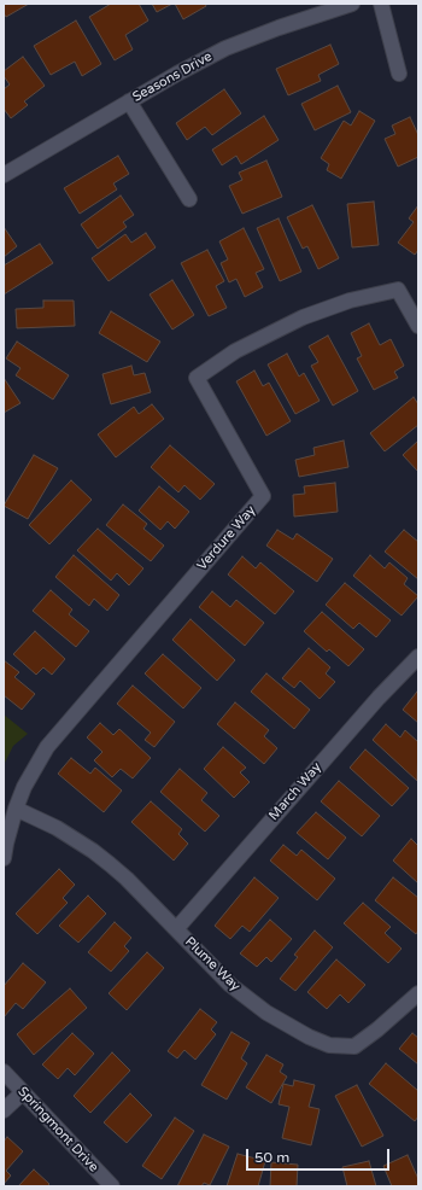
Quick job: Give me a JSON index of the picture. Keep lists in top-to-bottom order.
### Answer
{
  "streets": {
    "street": [
      "Seasons Drive",
      "Verdure Way",
      "March Way",
      "Plume Way",
      "Springmont Drive"
    ]
  },
  "crossings": [
    ["Verdure Way", "Plume Way"],
    ["March Way", "Plume Way"]
  ],
  "scale_bar": "50 m"
}
